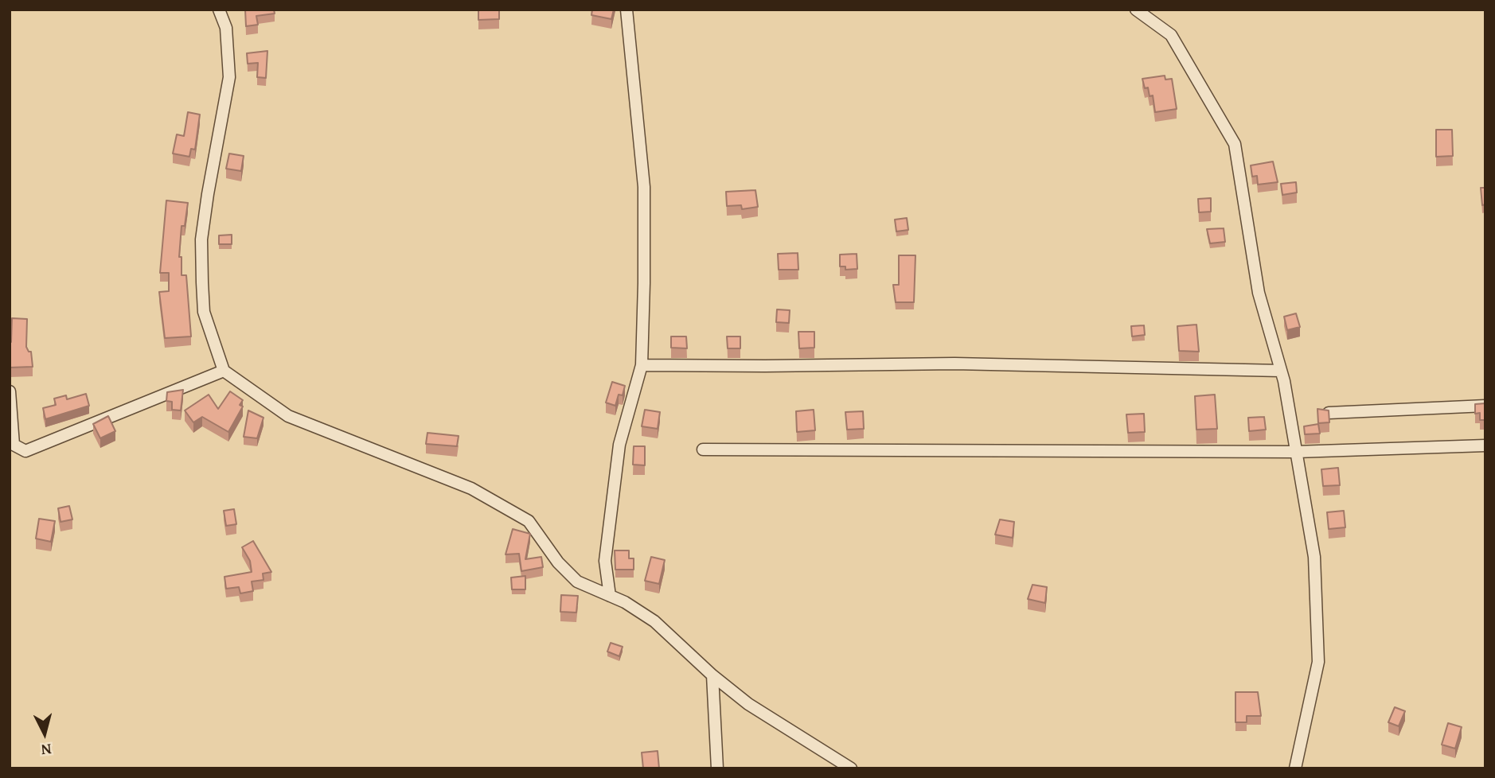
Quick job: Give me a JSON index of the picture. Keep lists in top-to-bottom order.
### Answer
{
  "north": "bottom"
}
